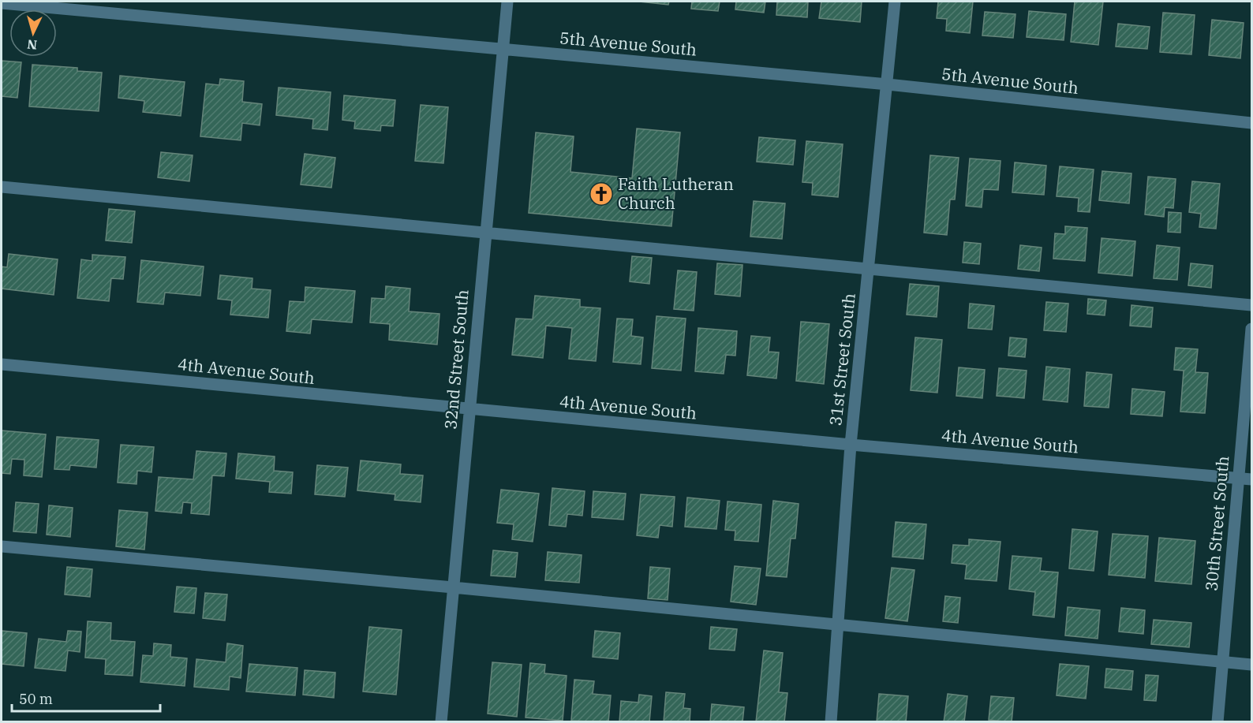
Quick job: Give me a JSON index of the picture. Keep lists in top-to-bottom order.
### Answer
{
  "streets": {
    "street": [
      "5th Avenue South",
      "32nd Street South",
      "31st Street South",
      "4th Avenue South",
      "30th Street South"
    ]
  },
  "crossings": [
    ["5th Avenue South", "32nd Street South"],
    ["5th Avenue South", "31st Street South"],
    ["32nd Street South", "4th Avenue South"],
    ["31st Street South", "4th Avenue South"],
    ["4th Avenue South", "30th Street South"]
  ],
  "places": {
    "church": ["Faith Lutheran Church"]
  },
  "scale_bar": "50 m",
  "north": "bottom"
}
